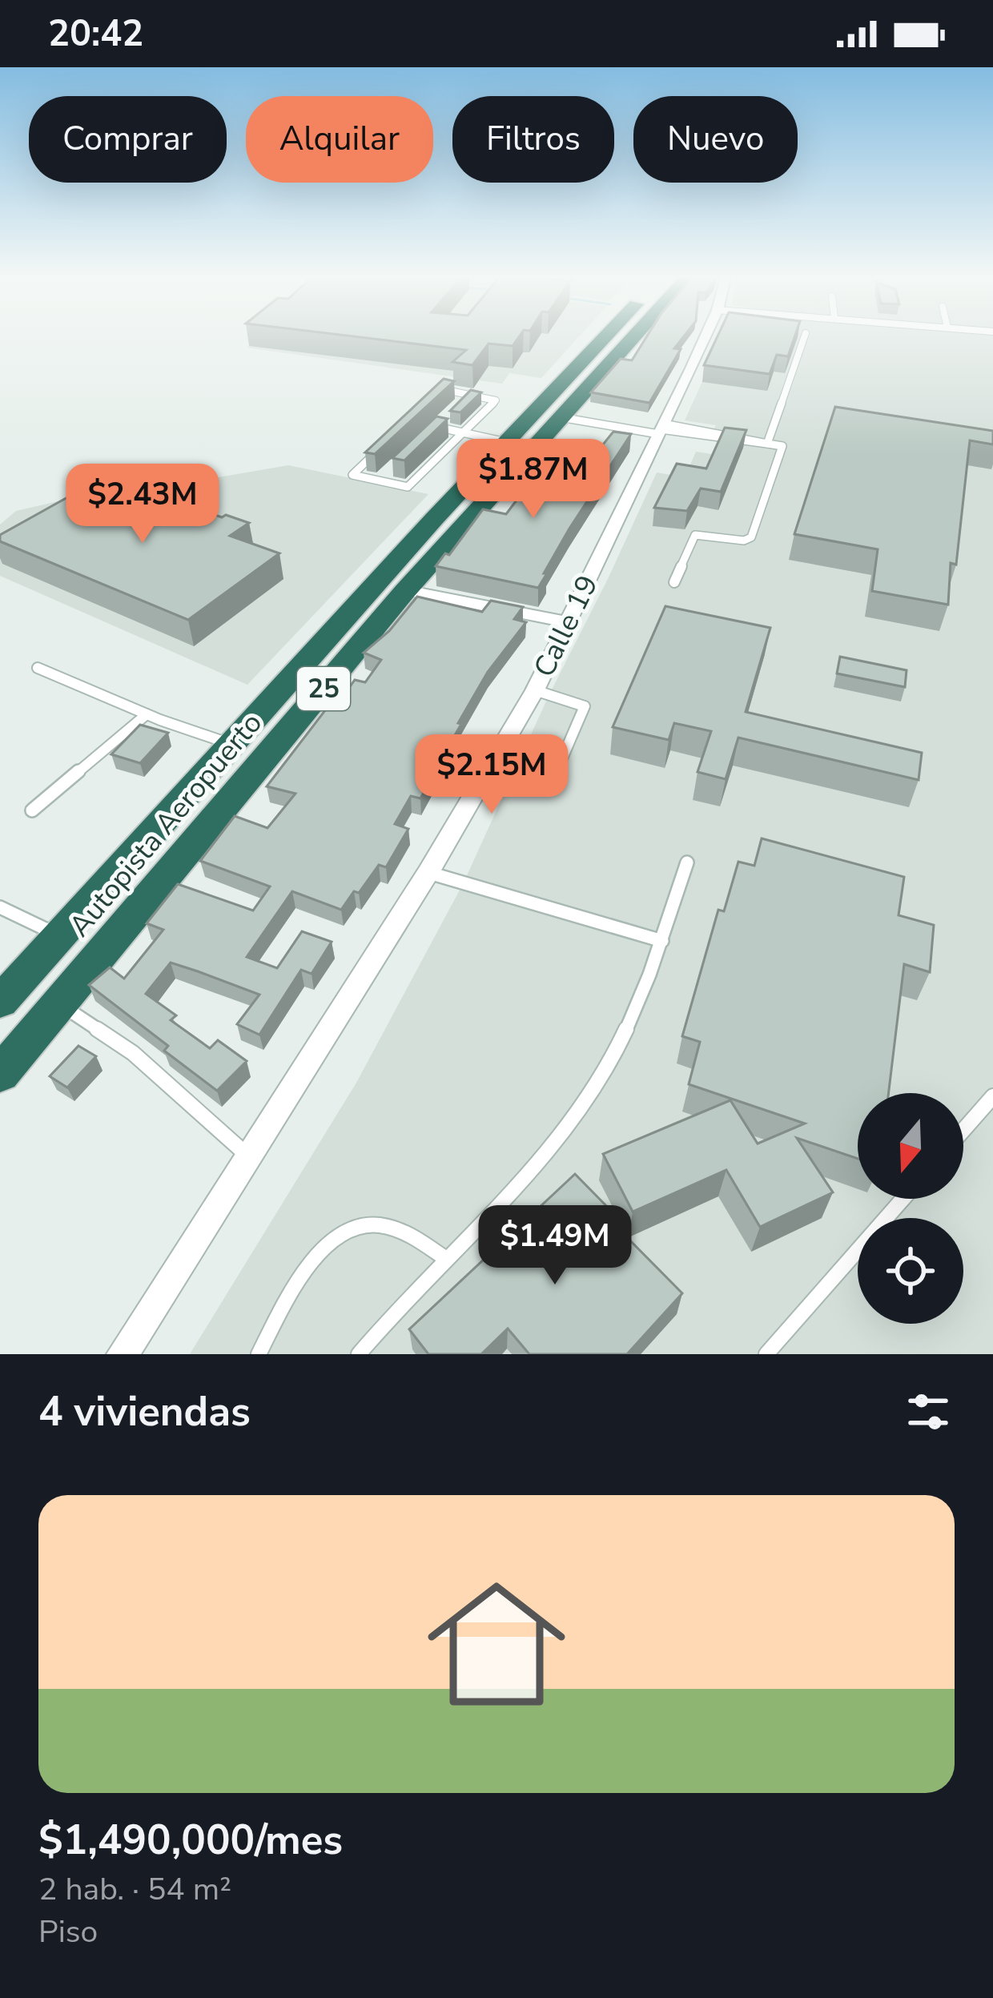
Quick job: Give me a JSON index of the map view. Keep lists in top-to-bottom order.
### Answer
{
  "streets": {
    "highway": ["25", "Autopista Aeropuerto"],
    "street": ["Calle 19"]
  },
  "north": "bottom",
  "page": {
    "status": "20:42",
    "chip": [
      "Comprar",
      "Alquilar",
      "Filtros",
      "Nuevo"
    ],
    "price": [
      "$1.87M",
      "$2.43M",
      "$2.15M",
      "$1.49M"
    ],
    "heading": "4 viviendas",
    "list": [
      {
        "name": "$1,490,000/mes",
        "note": "2 hab. · 54 m² · Piso"
      }
    ]
  }
}
